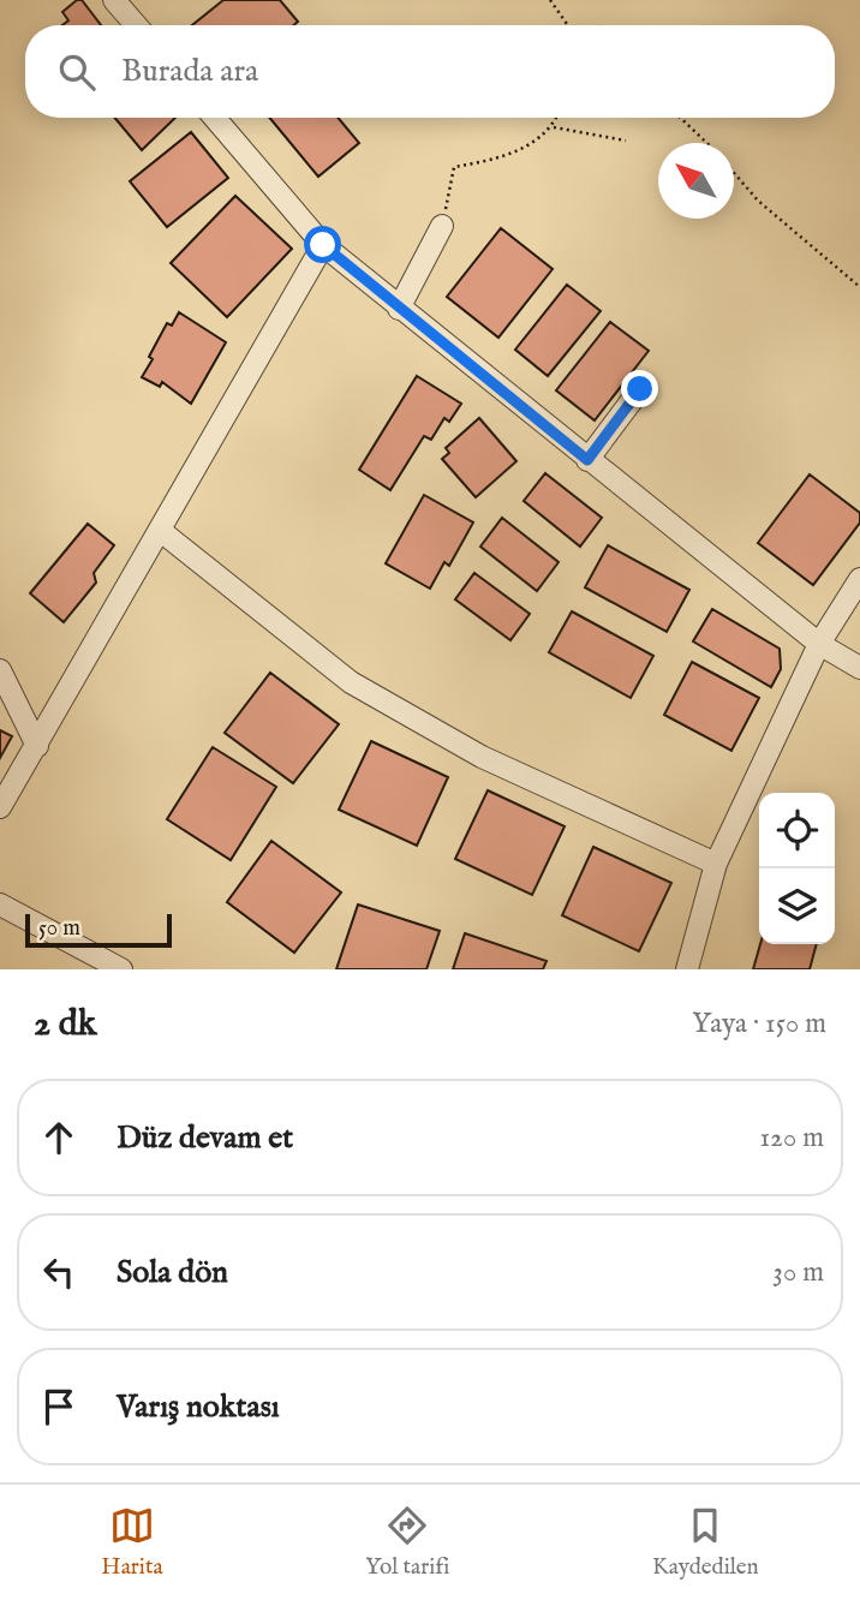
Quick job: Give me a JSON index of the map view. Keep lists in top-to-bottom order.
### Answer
{
  "scale_bar": "50 m",
  "north": "top left",
  "page": {
    "search": "Burada ara",
    "scale": "50 m",
    "heading": ["2 dk", "Yaya · 150 m"],
    "list": [
      ["Düz devam et", "120 m"],
      ["Sola dön", "30 m"],
      "Varış noktası"
    ],
    "nav": ["Harita", "Yol tarifi", "Kaydedilen"]
  }
}
